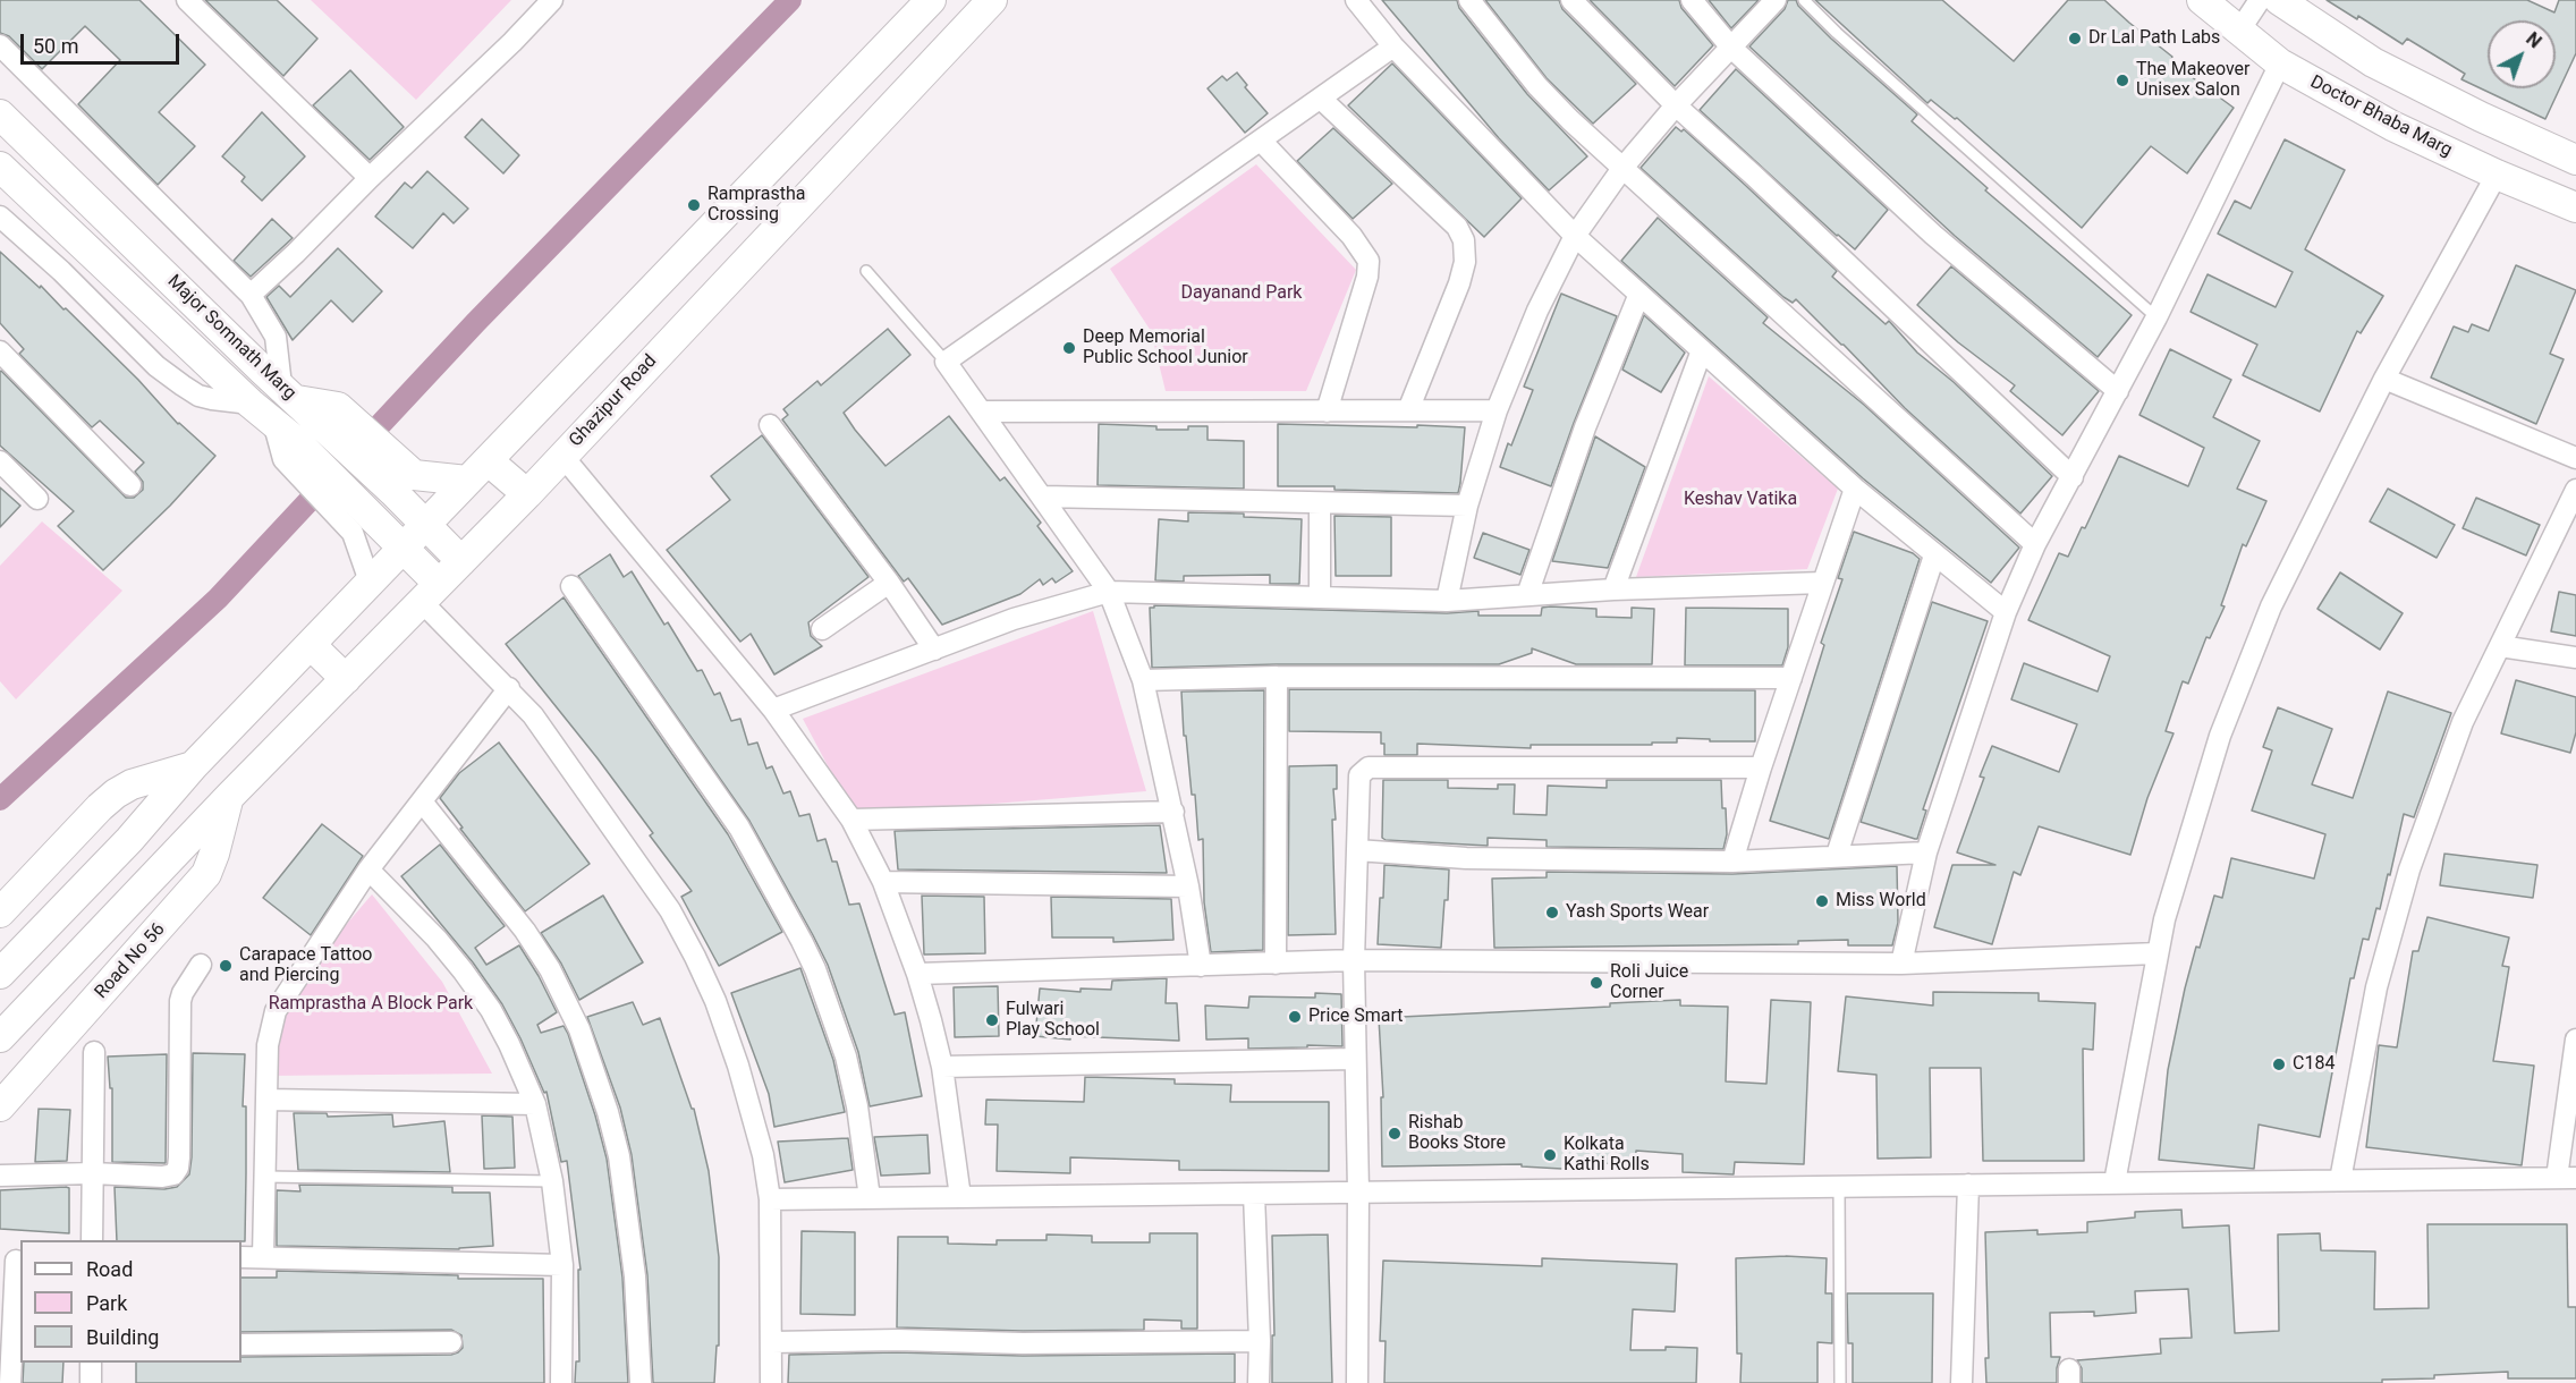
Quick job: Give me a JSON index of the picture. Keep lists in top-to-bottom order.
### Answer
{
  "streets": {
    "main road": [
      "Doctor Bhaba Marg",
      "Major Somnath Marg",
      "Ghazipur Road",
      "Road No 56"
    ]
  },
  "crossings": [
    ["Major Somnath Marg", "Ghazipur Road"],
    ["Ghazipur Road", "Road No 56"]
  ],
  "parks": ["Dayanand Park", "Keshav Vatika", "Ramprastha A Block Park"],
  "places": [
    "Dr Lal Path Labs",
    "The Makeover Unisex Salon",
    "Ramprastha Crossing",
    "Deep Memorial Public School Junior",
    "Miss World",
    "Yash Sports Wear",
    "Carapace Tattoo and Piercing",
    "Roli Juice Corner",
    "Price Smart",
    "Fulwari Play School",
    "C184",
    "Rishab Books Store",
    "Kolkata Kathi Rolls"
  ],
  "legend": ["Road", "Park", "Building"],
  "scale_bar": "50 m",
  "north": "top right"
}
